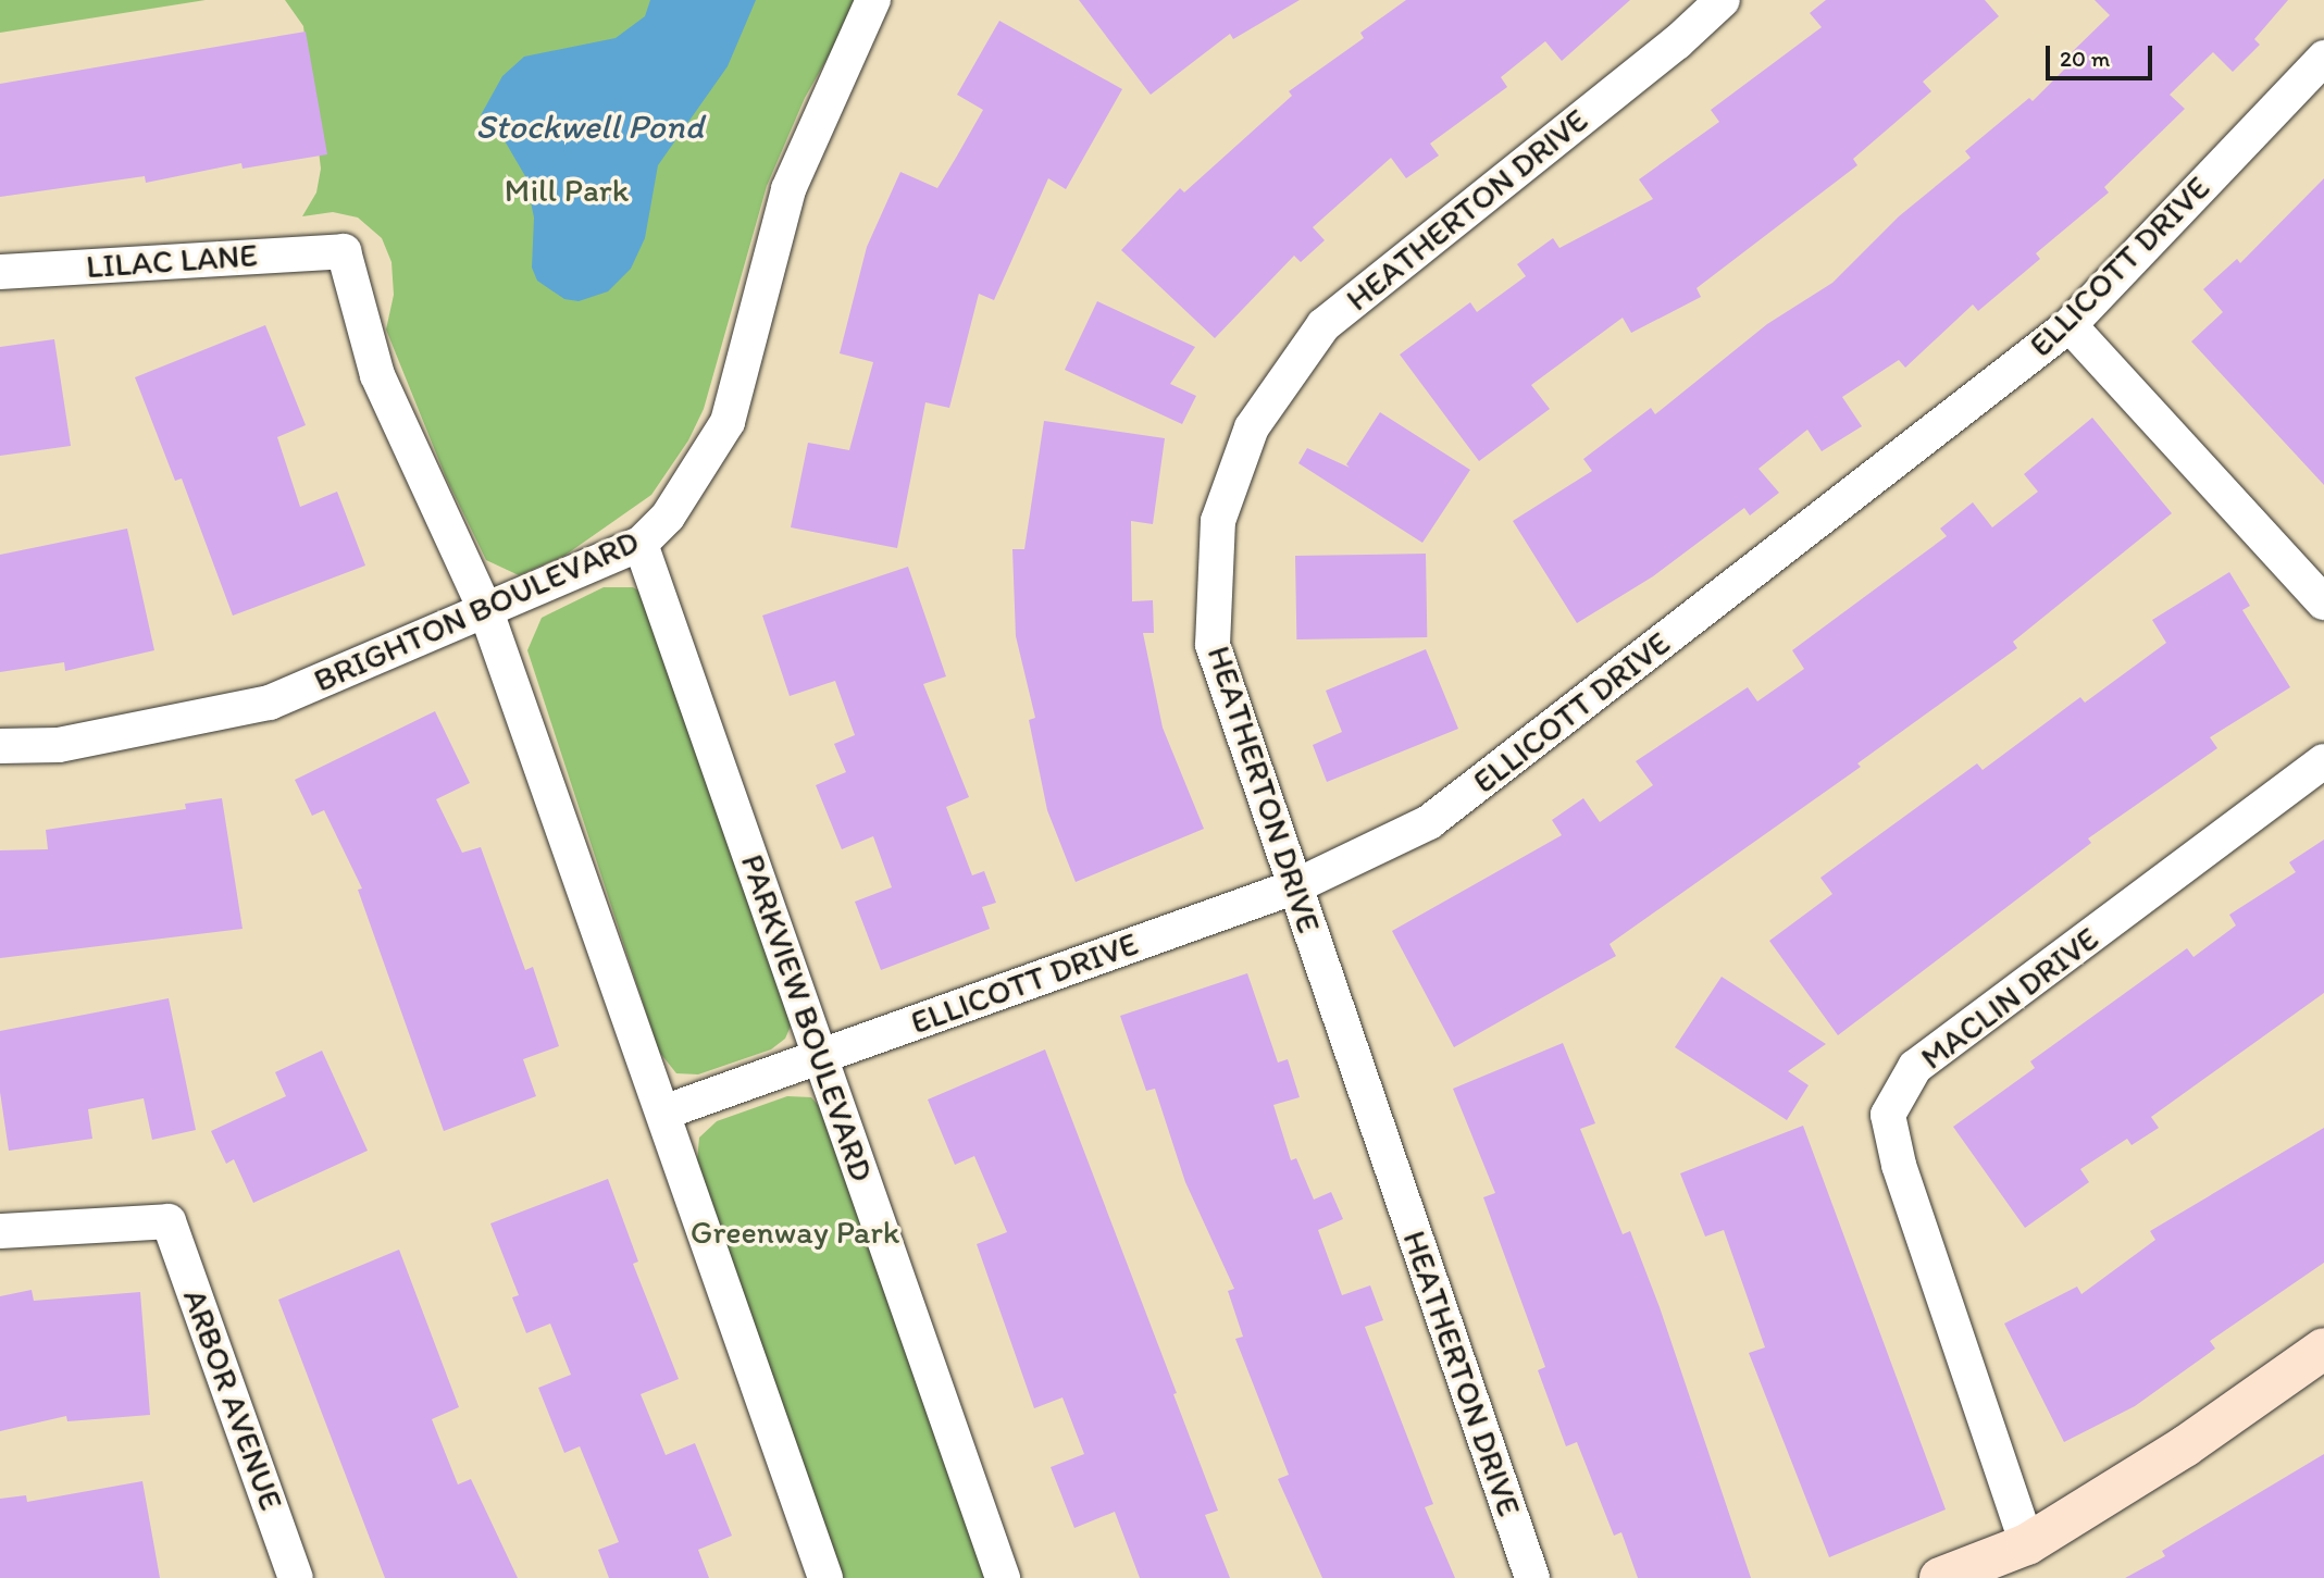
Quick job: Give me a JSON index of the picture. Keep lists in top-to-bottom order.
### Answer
{
  "streets": {
    "street": [
      "HEATHERTON DRIVE",
      "LILAC LANE",
      "ELLICOTT DRIVE",
      "BRIGHTON BOULEVARD",
      "MACLIN DRIVE",
      "PARKVIEW BOULEVARD",
      "ARBOR AVENUE"
    ]
  },
  "crossings": [
    ["HEATHERTON DRIVE", "ELLICOTT DRIVE"],
    ["LILAC LANE", "BRIGHTON BOULEVARD"],
    ["ELLICOTT DRIVE", "PARKVIEW BOULEVARD"],
    ["BRIGHTON BOULEVARD", "PARKVIEW BOULEVARD"]
  ],
  "water": ["Stockwell Pond"],
  "parks": ["Mill Park", "Greenway Park"],
  "scale_bar": "20 m"
}
